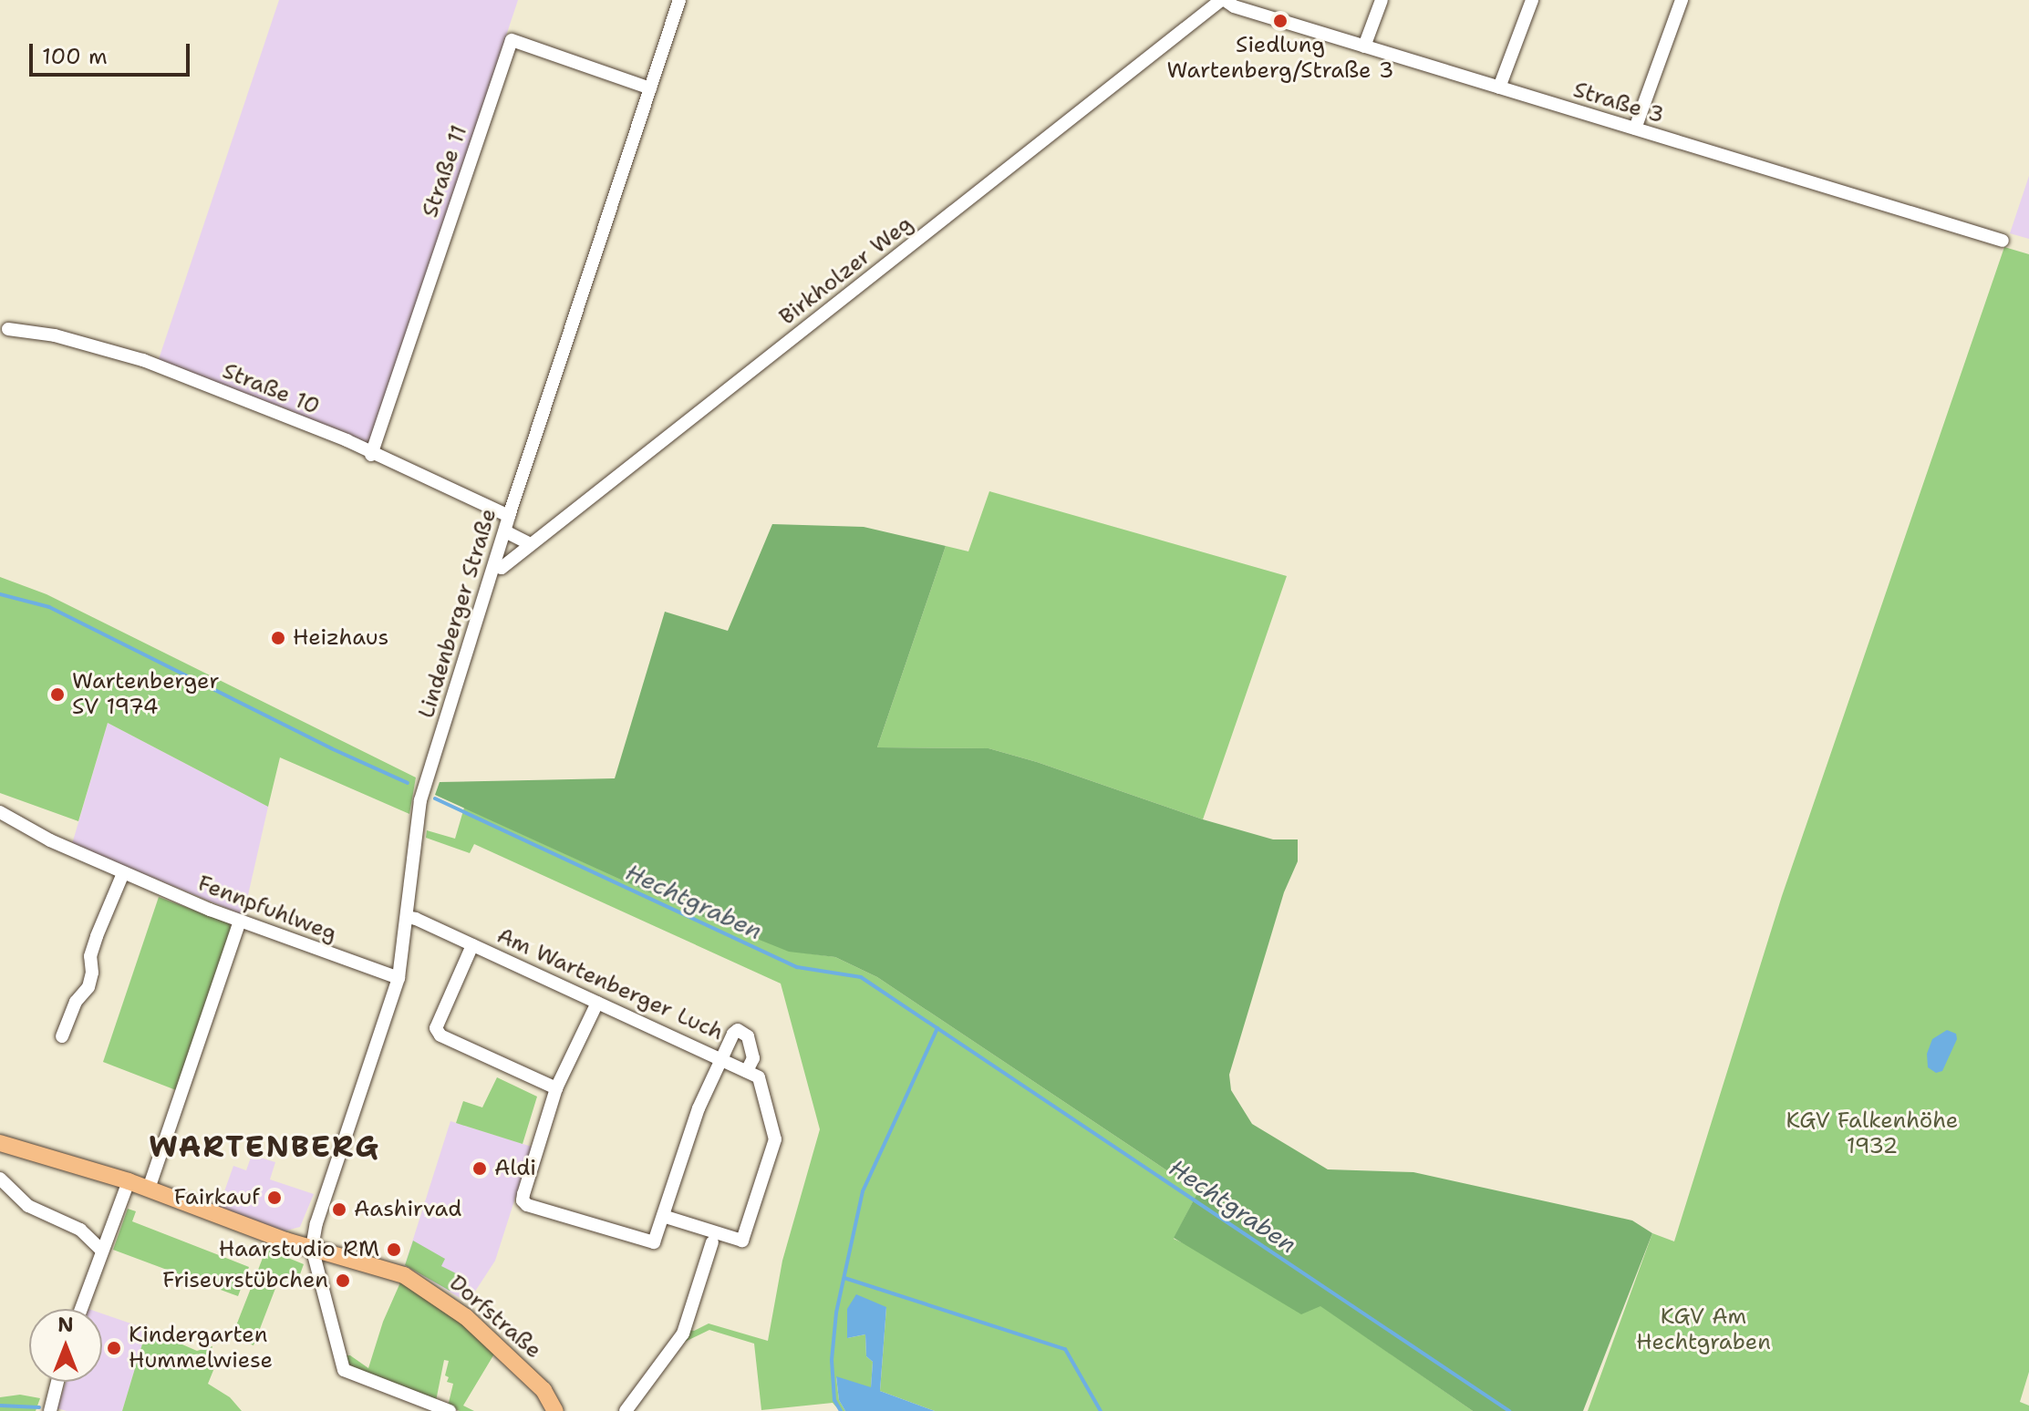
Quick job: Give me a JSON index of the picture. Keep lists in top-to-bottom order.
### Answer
{
  "streets": {
    "main road": ["Dorfstraße"],
    "street": [
      "Straße 3",
      "Straße 11",
      "Birkholzer Weg",
      "Straße 10",
      "Lindenberger Straße",
      "Fennpfuhlweg",
      "Am Wartenberger Luch"
    ]
  },
  "crossings": [
    ["Straße 3", "Birkholzer Weg"],
    ["Straße 11", "Straße 10"],
    ["Straße 11", "Lindenberger Straße"],
    ["Birkholzer Weg", "Lindenberger Straße"],
    ["Straße 10", "Lindenberger Straße"],
    ["Lindenberger Straße", "Fennpfuhlweg"],
    ["Lindenberger Straße", "Am Wartenberger Luch"],
    ["Lindenberger Straße", "Dorfstraße"]
  ],
  "districts": ["WARTENBERG"],
  "water": ["Hechtgraben"],
  "parks": ["KGV Falkenhöhe 1932", "KGV Am Hechtgraben"],
  "places": [
    "Siedlung Wartenberg/Straße 3",
    "Heizhaus",
    "Wartenberger SV 1974",
    "Aldi",
    "Fairkauf",
    "Aashirvad",
    "Haarstudio RM",
    "Friseurstübchen",
    "Kindergarten Hummelwiese"
  ],
  "scale_bar": "100 m",
  "north": "top"
}
